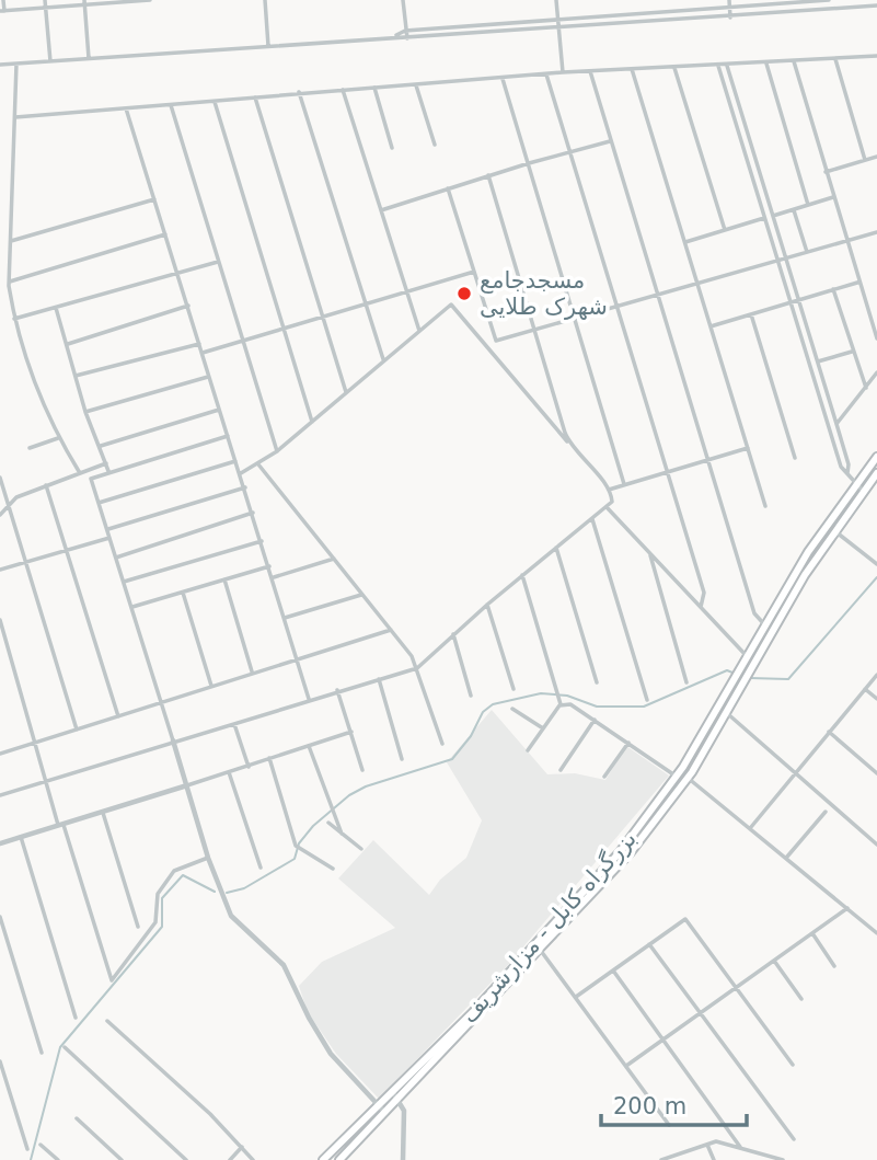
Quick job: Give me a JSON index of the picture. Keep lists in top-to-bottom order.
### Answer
{
  "streets": {
    "highway": ["بزرگراه کابل - مزارشریف"]
  },
  "places": ["مسجدجامع شهرک طلایی"],
  "scale_bar": "200 m"
}
